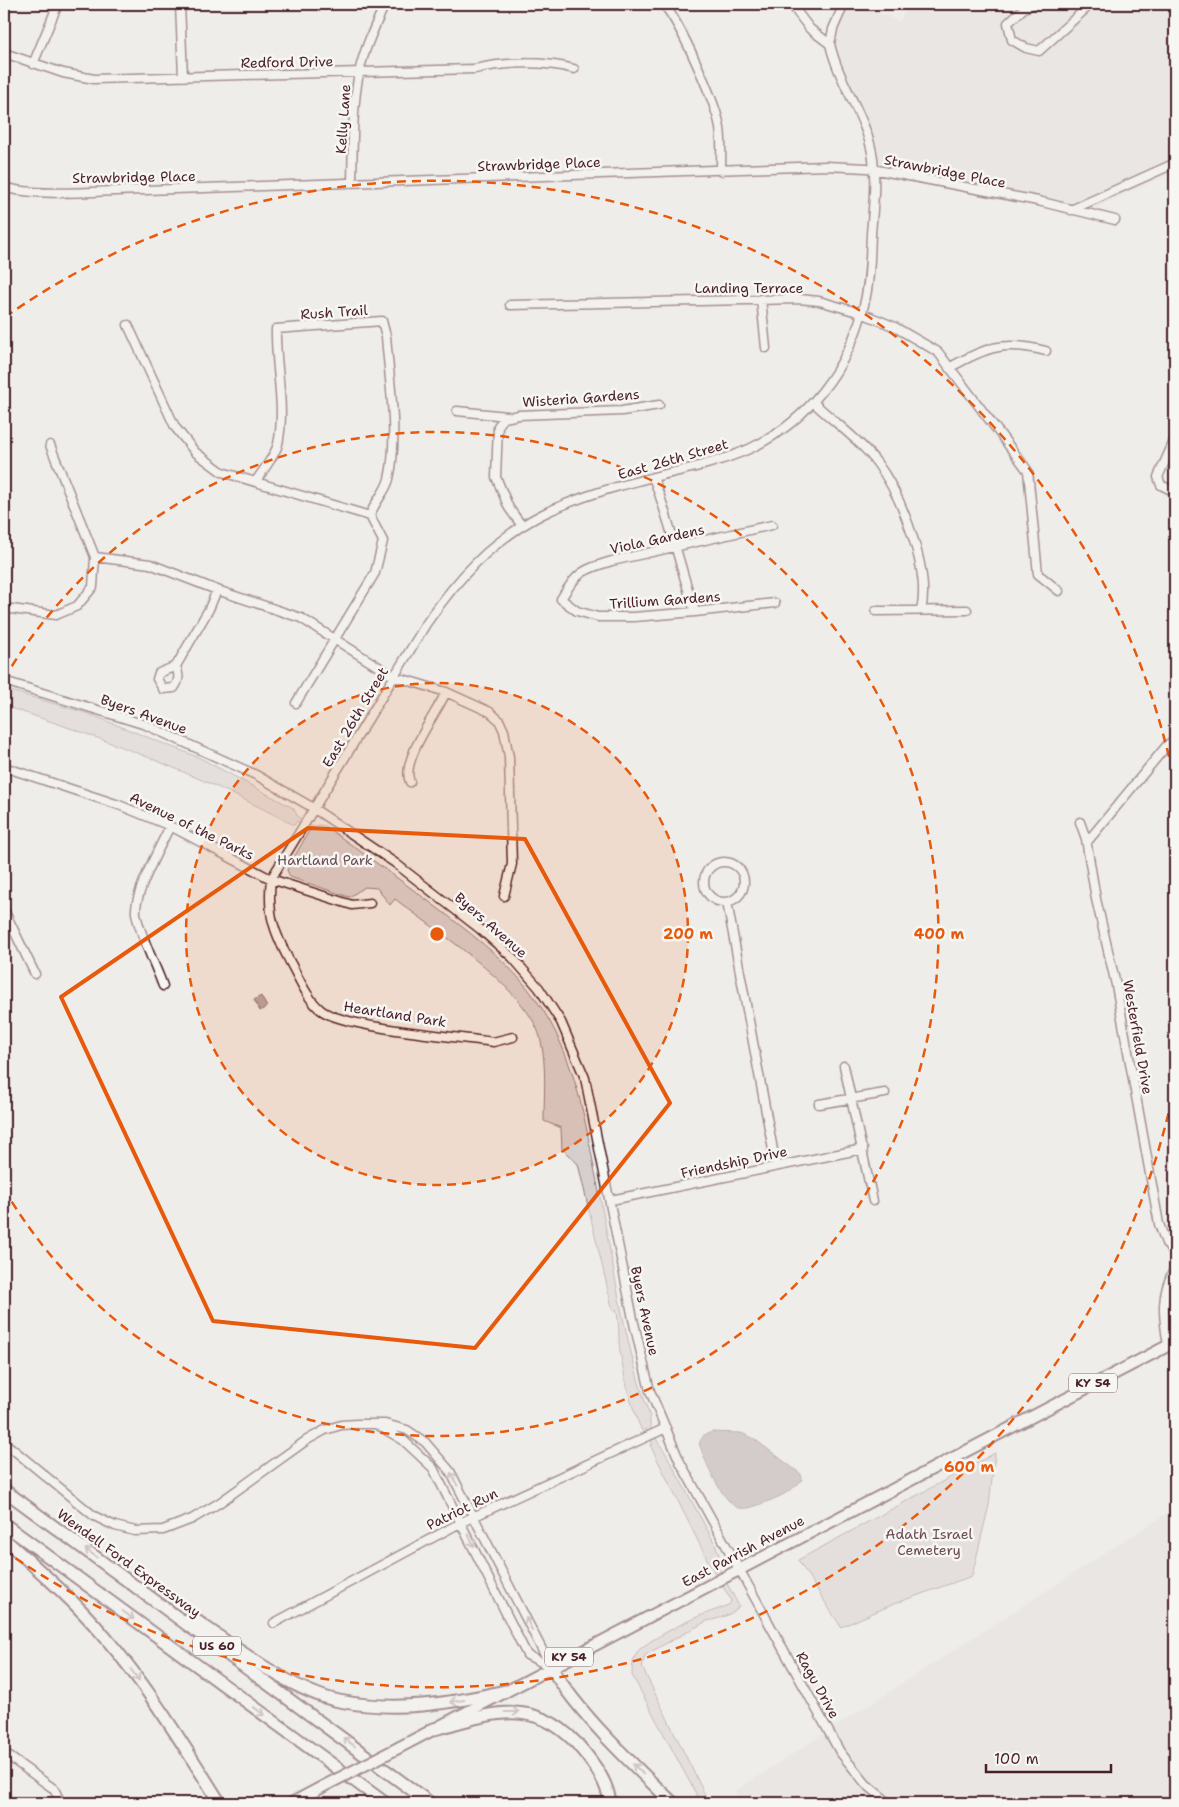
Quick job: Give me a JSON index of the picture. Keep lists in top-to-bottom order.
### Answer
{
  "streets": {
    "highway": ["Wendell Ford Expressway", "US 60"],
    "main road": ["KY 54", "East Parrish Avenue"],
    "street": [
      "Redford Drive",
      "Kelly Lane",
      "Strawbridge Place",
      "Landing Terrace",
      "Rush Trail",
      "Wisteria Gardens",
      "East 26th Street",
      "Viola Gardens",
      "Trillium Gardens",
      "Byers Avenue",
      "Avenue of the Parks",
      "Heartland Park",
      "Westerfield Drive",
      "Friendship Drive",
      "Patriot Run",
      "Ragu Drive"
    ]
  },
  "crossings": [
    ["Redford Drive", "Kelly Lane"],
    ["Kelly Lane", "Strawbridge Place"],
    ["Strawbridge Place", "East 26th Street"],
    ["Landing Terrace", "East 26th Street"],
    ["Wisteria Gardens", "East 26th Street"],
    ["East 26th Street", "Byers Avenue"],
    ["Viola Gardens", "Trillium Gardens"],
    ["Byers Avenue", "Friendship Drive"],
    ["Byers Avenue", "Patriot Run"],
    ["Byers Avenue", "East Parrish Avenue"],
    ["Byers Avenue", "Ragu Drive"],
    ["Avenue of the Parks", "Heartland Park"],
    ["East Parrish Avenue", "Ragu Drive"]
  ],
  "parks": ["Hartland Park", "Adath Israel Cemetery"],
  "scale_bar": "100 m",
  "rings": ["200 m", "400 m", "600 m"]
}
